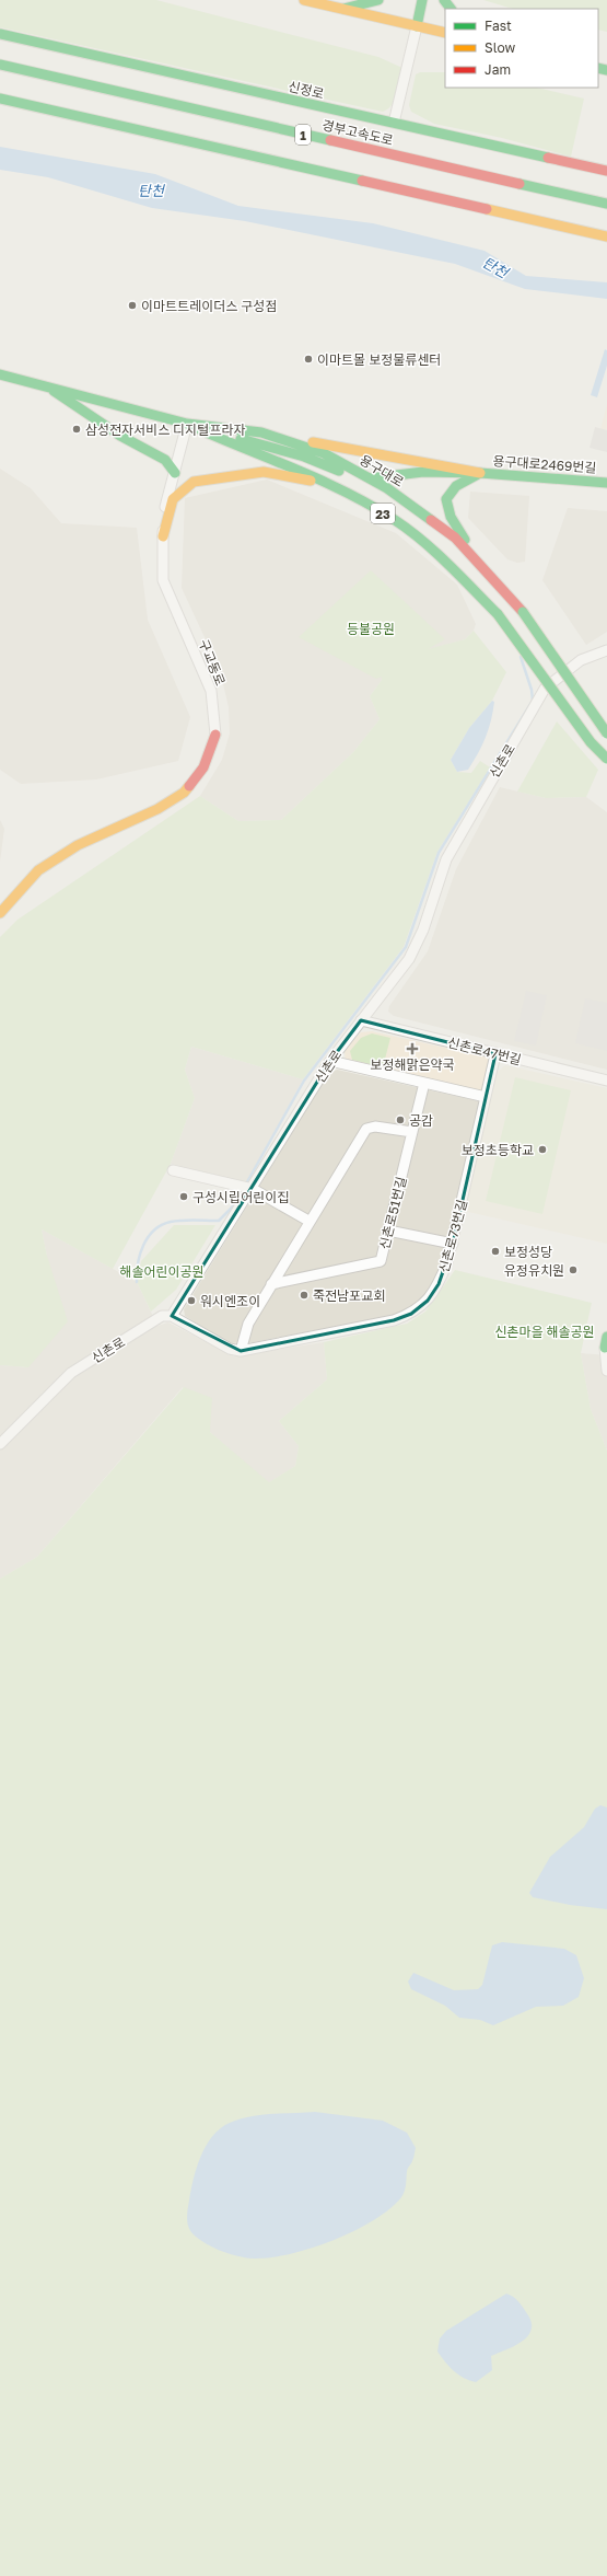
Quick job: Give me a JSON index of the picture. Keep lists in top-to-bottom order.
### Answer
{
  "streets": {
    "main road": [
      "신정로",
      "경부고속도로",
      "1",
      "용구대로2469번길",
      "용구대로",
      "23",
      "구교동로"
    ],
    "street": [
      "신촌로",
      "신촌로47번길",
      "신촌로51번길",
      "신촌로73번길"
    ]
  },
  "crossings": [
    ["용구대로", "구교동로"],
    ["신촌로", "신촌로47번길"],
    ["신촌로47번길", "신촌로73번길"]
  ],
  "water": ["탄천"],
  "parks": ["등불공원", "해솔어린이공원", "신촌마을 해솔공원"],
  "places": {
    "other": [
      "이마트트레이더스 구성점",
      "이마트몰 보정물류센터",
      "삼성전자서비스 디지털프라자",
      "공감",
      "보정초등학교",
      "구성시립어린이집",
      "보정성당",
      "유정유치원",
      "죽전남포교회",
      "워시엔조이"
    ],
    "health": ["보정해맑은약국"]
  },
  "legend": ["Fast", "Slow", "Jam"]
}
